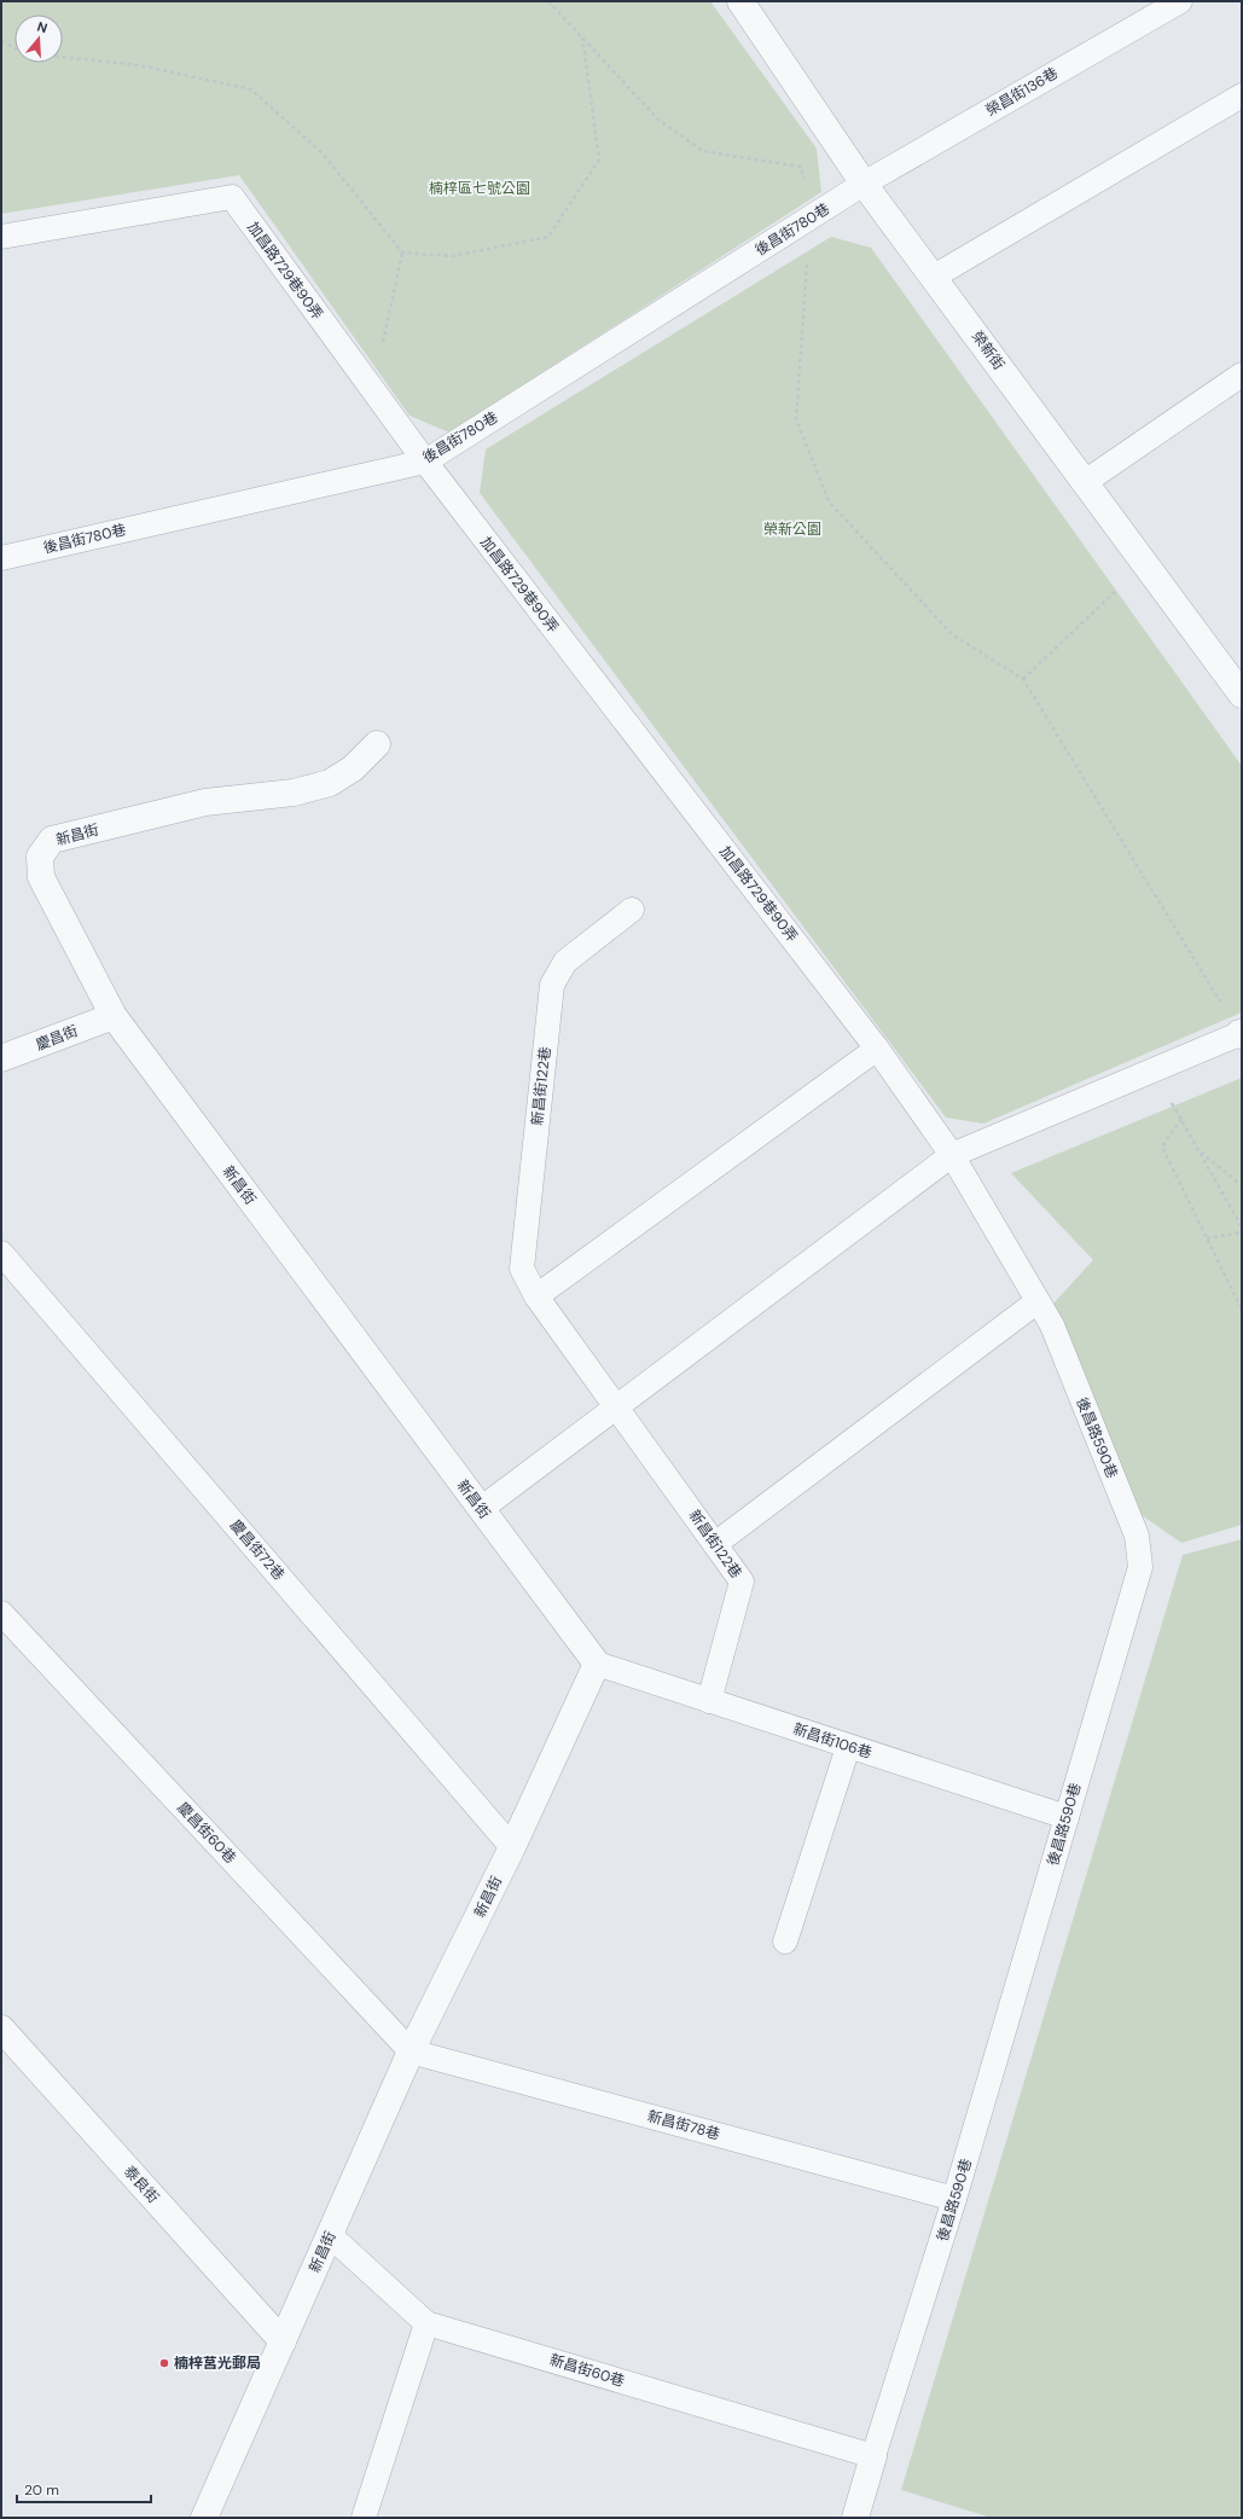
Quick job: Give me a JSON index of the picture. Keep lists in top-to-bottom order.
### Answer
{
  "streets": {
    "street": [
      "榮新街",
      "新昌街",
      "慶昌街",
      "後昌路590巷",
      "泰良街"
    ],
    "lane": [
      "榮昌街136巷",
      "後昌街780巷",
      "加昌路729巷90弄",
      "新昌街122巷",
      "慶昌街72巷",
      "新昌街106巷",
      "慶昌街60巷",
      "新昌街78巷",
      "新昌街60巷"
    ]
  },
  "crossings": [
    ["榮昌街136巷", "後昌街780巷"],
    ["榮昌街136巷", "榮新街"],
    ["後昌街780巷", "加昌路729巷90弄"],
    ["後昌街780巷", "榮新街"],
    ["加昌路729巷90弄", "後昌路590巷"],
    ["新昌街", "慶昌街"],
    ["新昌街", "慶昌街72巷"],
    ["新昌街", "新昌街106巷"],
    ["新昌街", "慶昌街60巷"],
    ["新昌街", "新昌街78巷"],
    ["新昌街", "泰良街"],
    ["新昌街", "新昌街60巷"],
    ["新昌街122巷", "新昌街106巷"],
    ["後昌路590巷", "新昌街106巷"],
    ["後昌路590巷", "新昌街78巷"],
    ["後昌路590巷", "新昌街60巷"],
    ["慶昌街60巷", "新昌街78巷"]
  ],
  "parks": ["楠梓區七號公園", "榮新公園"],
  "places": ["楠梓莒光郵局"],
  "scale_bar": "20 m",
  "north": "top"
}
